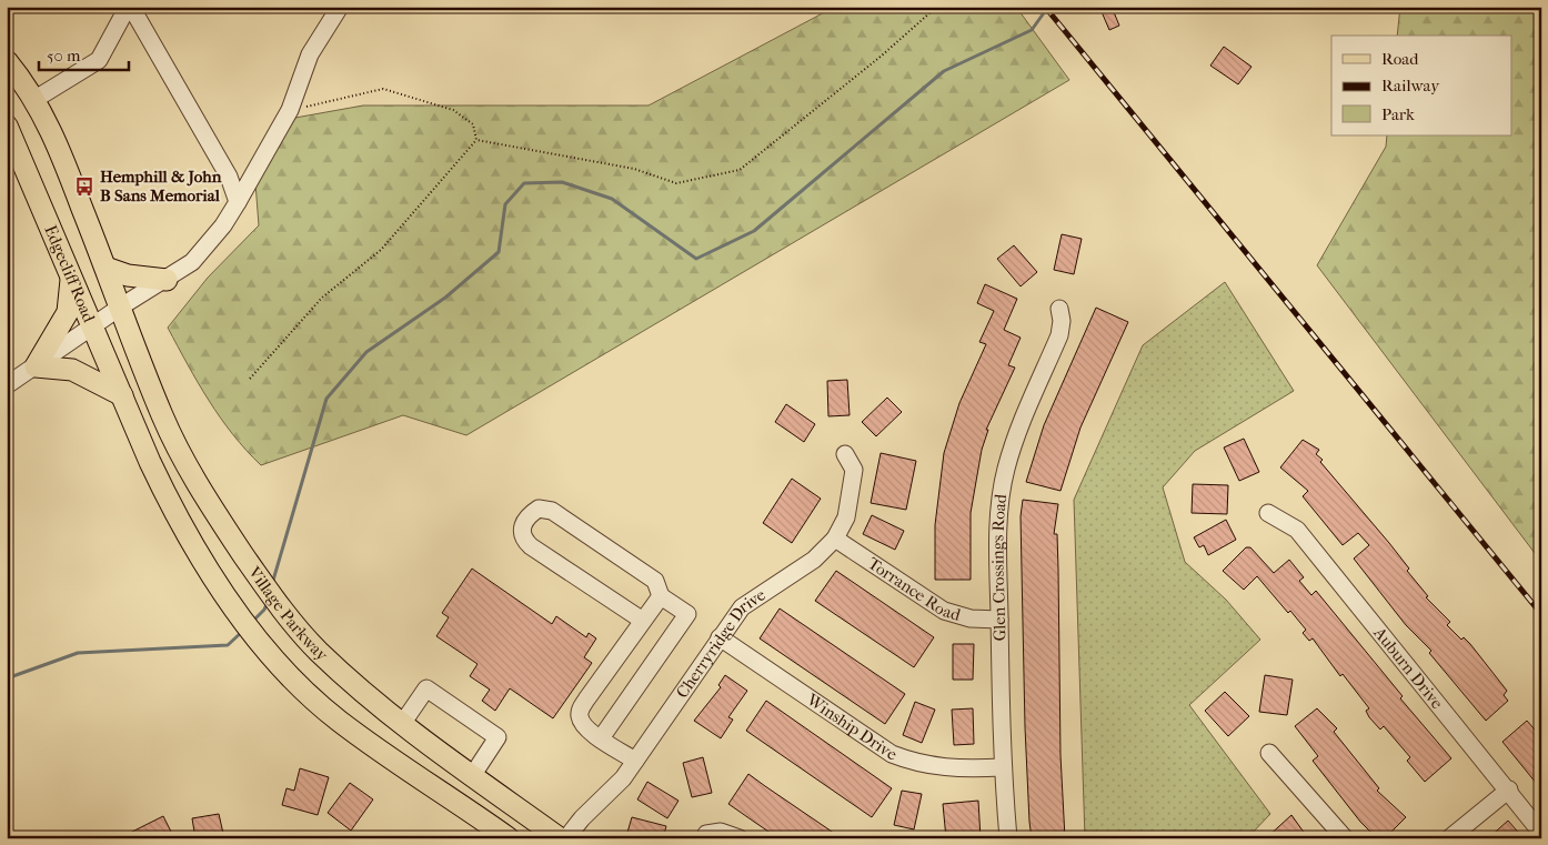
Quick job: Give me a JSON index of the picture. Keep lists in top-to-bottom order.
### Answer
{
  "streets": {
    "main road": ["Edgecliff Road", "Village Parkway"],
    "street": [
      "Glen Crossings Road",
      "Torrance Road",
      "Cherryridge Drive",
      "Auburn Drive",
      "Winship Drive"
    ]
  },
  "crossings": [
    ["Glen Crossings Road", "Torrance Road"],
    ["Glen Crossings Road", "Winship Drive"],
    ["Torrance Road", "Cherryridge Drive"],
    ["Cherryridge Drive", "Winship Drive"]
  ],
  "places": {
    "bus stop": ["Hemphill & John B Sans Memorial"]
  },
  "legend": ["Road", "Railway", "Park"],
  "scale_bar": "50 m"
}
